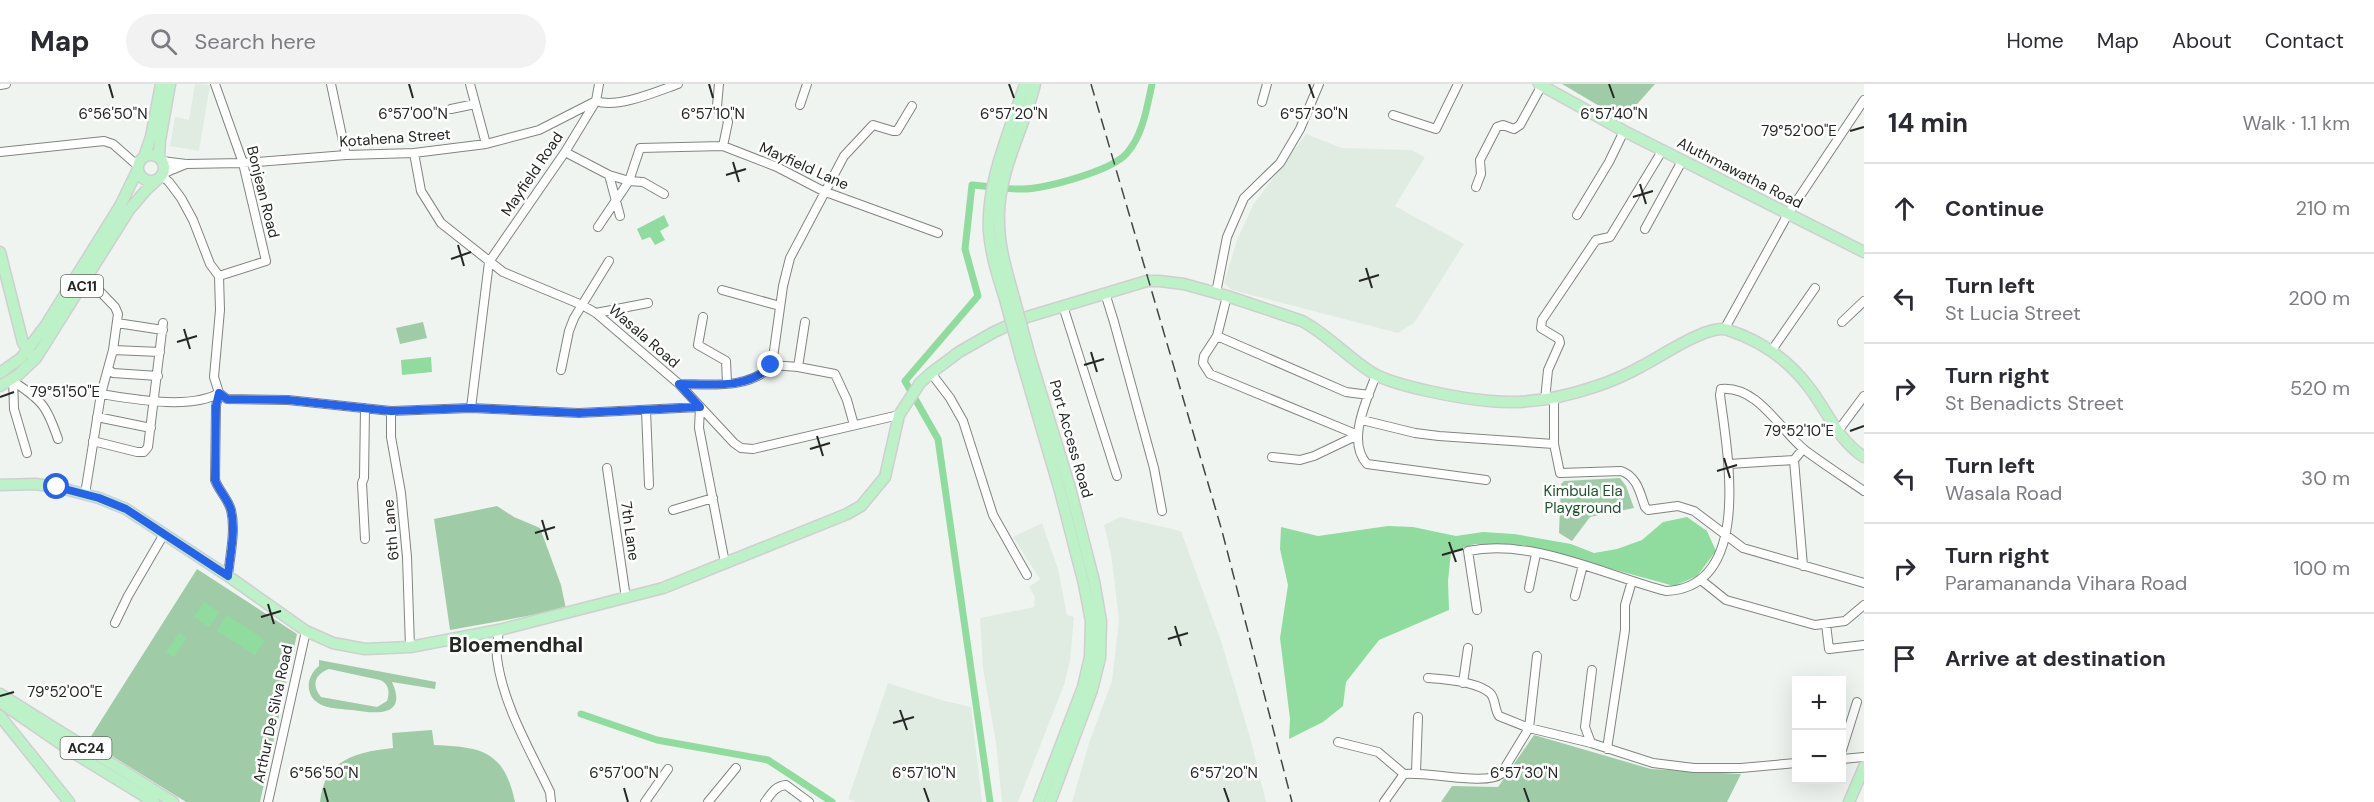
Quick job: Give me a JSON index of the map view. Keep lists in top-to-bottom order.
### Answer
{
  "streets": {
    "main road": [
      "Aluthmawatha Road",
      "AC11",
      "Port Access Road",
      "AC24"
    ],
    "street": [
      "Kotahena Street",
      "Mayfield Lane",
      "Mayfield Road",
      "Bonjean Road",
      "Wasala Road",
      "6th Lane",
      "7th Lane",
      "Arthur De Silva Road"
    ]
  },
  "crossings": [
    ["Kotahena Street", "Mayfield Road"],
    ["Kotahena Street", "Bonjean Road"],
    ["Kotahena Street", "AC11"],
    ["Kotahena Street", "Wasala Road"],
    ["Mayfield Road", "Wasala Road"]
  ],
  "districts": ["Bloemendhal"],
  "parks": ["Kimbula Ela Playground"],
  "page": {
    "header": "Map",
    "search": "Search here",
    "nav": [
      "Home",
      "Map",
      "About",
      "Contact"
    ],
    "heading": ["14 min", "Walk · 1.1 km"],
    "list": [
      ["Continue", "210 m"],
      ["Turn left", "St Lucia Street", "200 m"],
      ["Turn right", "St Benadicts Street", "520 m"],
      ["Turn left", "Wasala Road", "30 m"],
      ["Turn right", "Paramananda Vihara Road", "100 m"],
      "Arrive at destination"
    ],
    "map_buttons": ["+", "−"]
  },
  "coordinates": [
    "6°56'50\"N",
    "6°57'00\"N",
    "6°57'10\"N",
    "6°57'20\"N",
    "6°57'30\"N",
    "6°57'40\"N",
    "79°52'00\"E",
    "79°51'50\"E",
    "79°52'10\"E"
  ]
}
